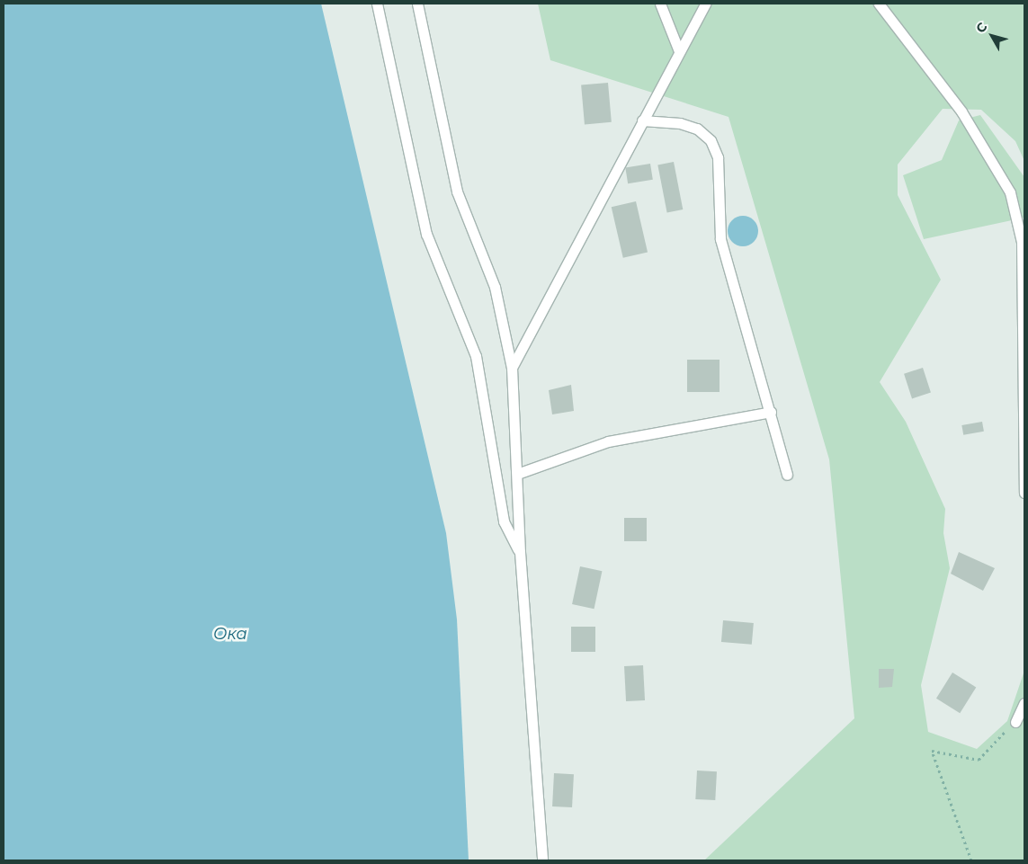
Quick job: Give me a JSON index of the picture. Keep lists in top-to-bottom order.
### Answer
{
  "water": ["Ока"],
  "north": "top left"
}
